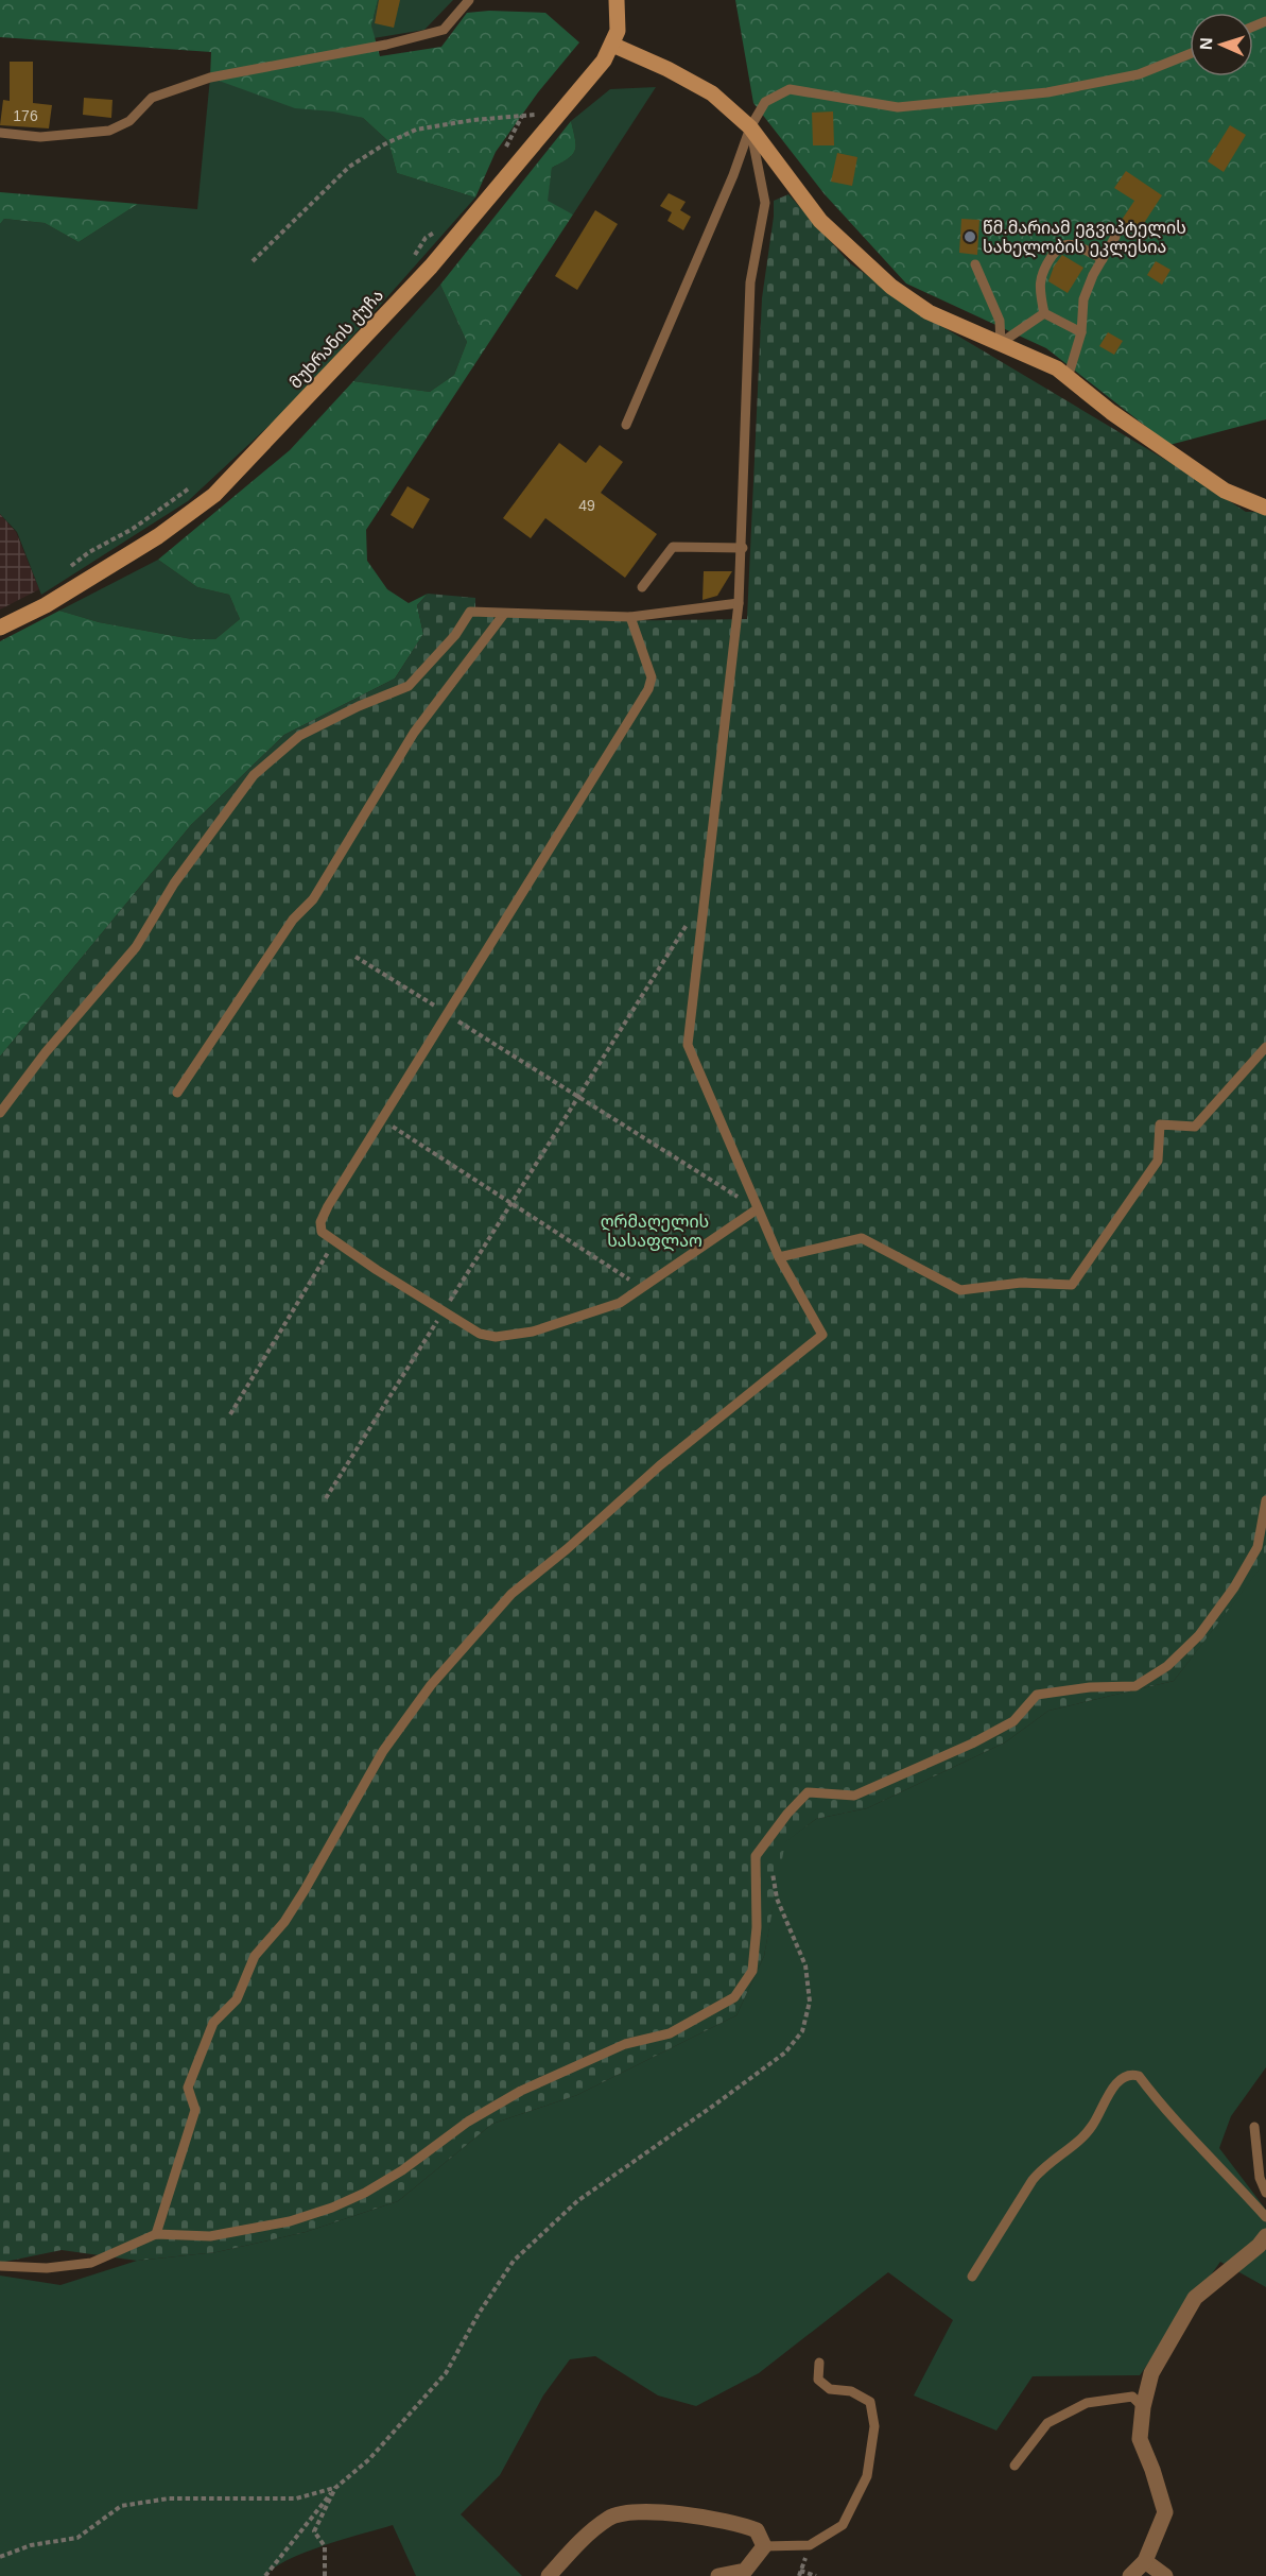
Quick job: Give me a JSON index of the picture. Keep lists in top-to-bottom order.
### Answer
{
  "streets": {
    "street": ["მუხრანის ქუჩა"]
  },
  "parks": ["ღრმაღელის სასაფლაო"],
  "places": ["წმ.მარიამ ეგვიპტელის სახელობის ეკლესია"],
  "house_numbers": ["176", "49"],
  "north": "left"
}
